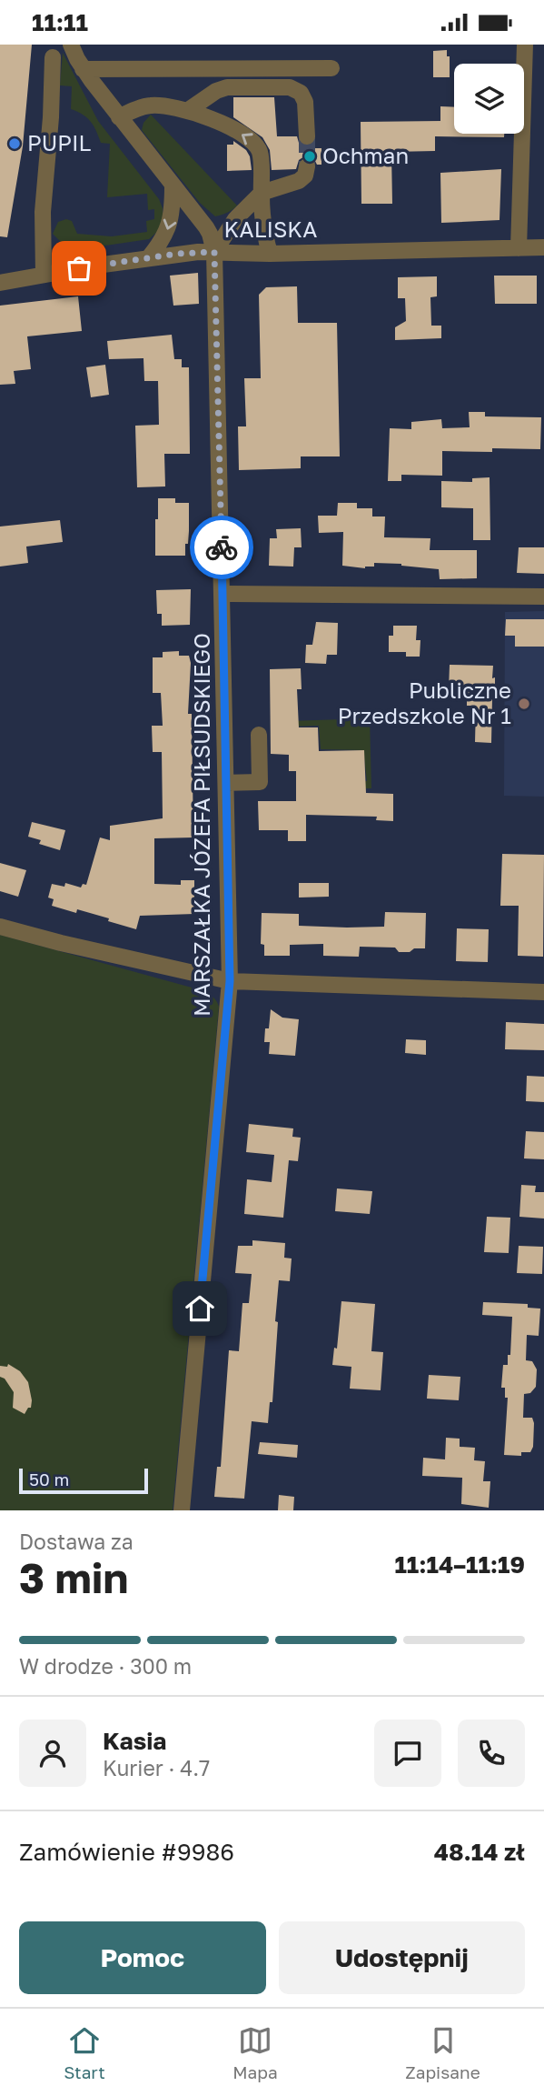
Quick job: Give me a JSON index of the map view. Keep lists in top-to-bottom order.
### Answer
{
  "streets": {
    "street": ["KALISKA", "MARSZAŁKA JÓZEFA PIŁSUDSKIEGO"]
  },
  "crossings": [
    ["KALISKA", "MARSZAŁKA JÓZEFA PIŁSUDSKIEGO"]
  ],
  "places": ["PUPIL", "Ochman", "Publiczne Przedszkole Nr 1"],
  "scale_bar": "50 m",
  "page": {
    "status": "11:11",
    "scale": "50 m",
    "heading": ["3 min", "Dostawa za", "11:14–11:19"],
    "panel": [
      "Kasia",
      "Kurier · 4.7",
      "Zamówienie #9986",
      "48.14 zł"
    ],
    "bar": "W drodze · 300 m",
    "buttons": ["Pomoc", "Udostępnij"],
    "tabs": ["Start", "Mapa", "Zapisane"]
  }
}
